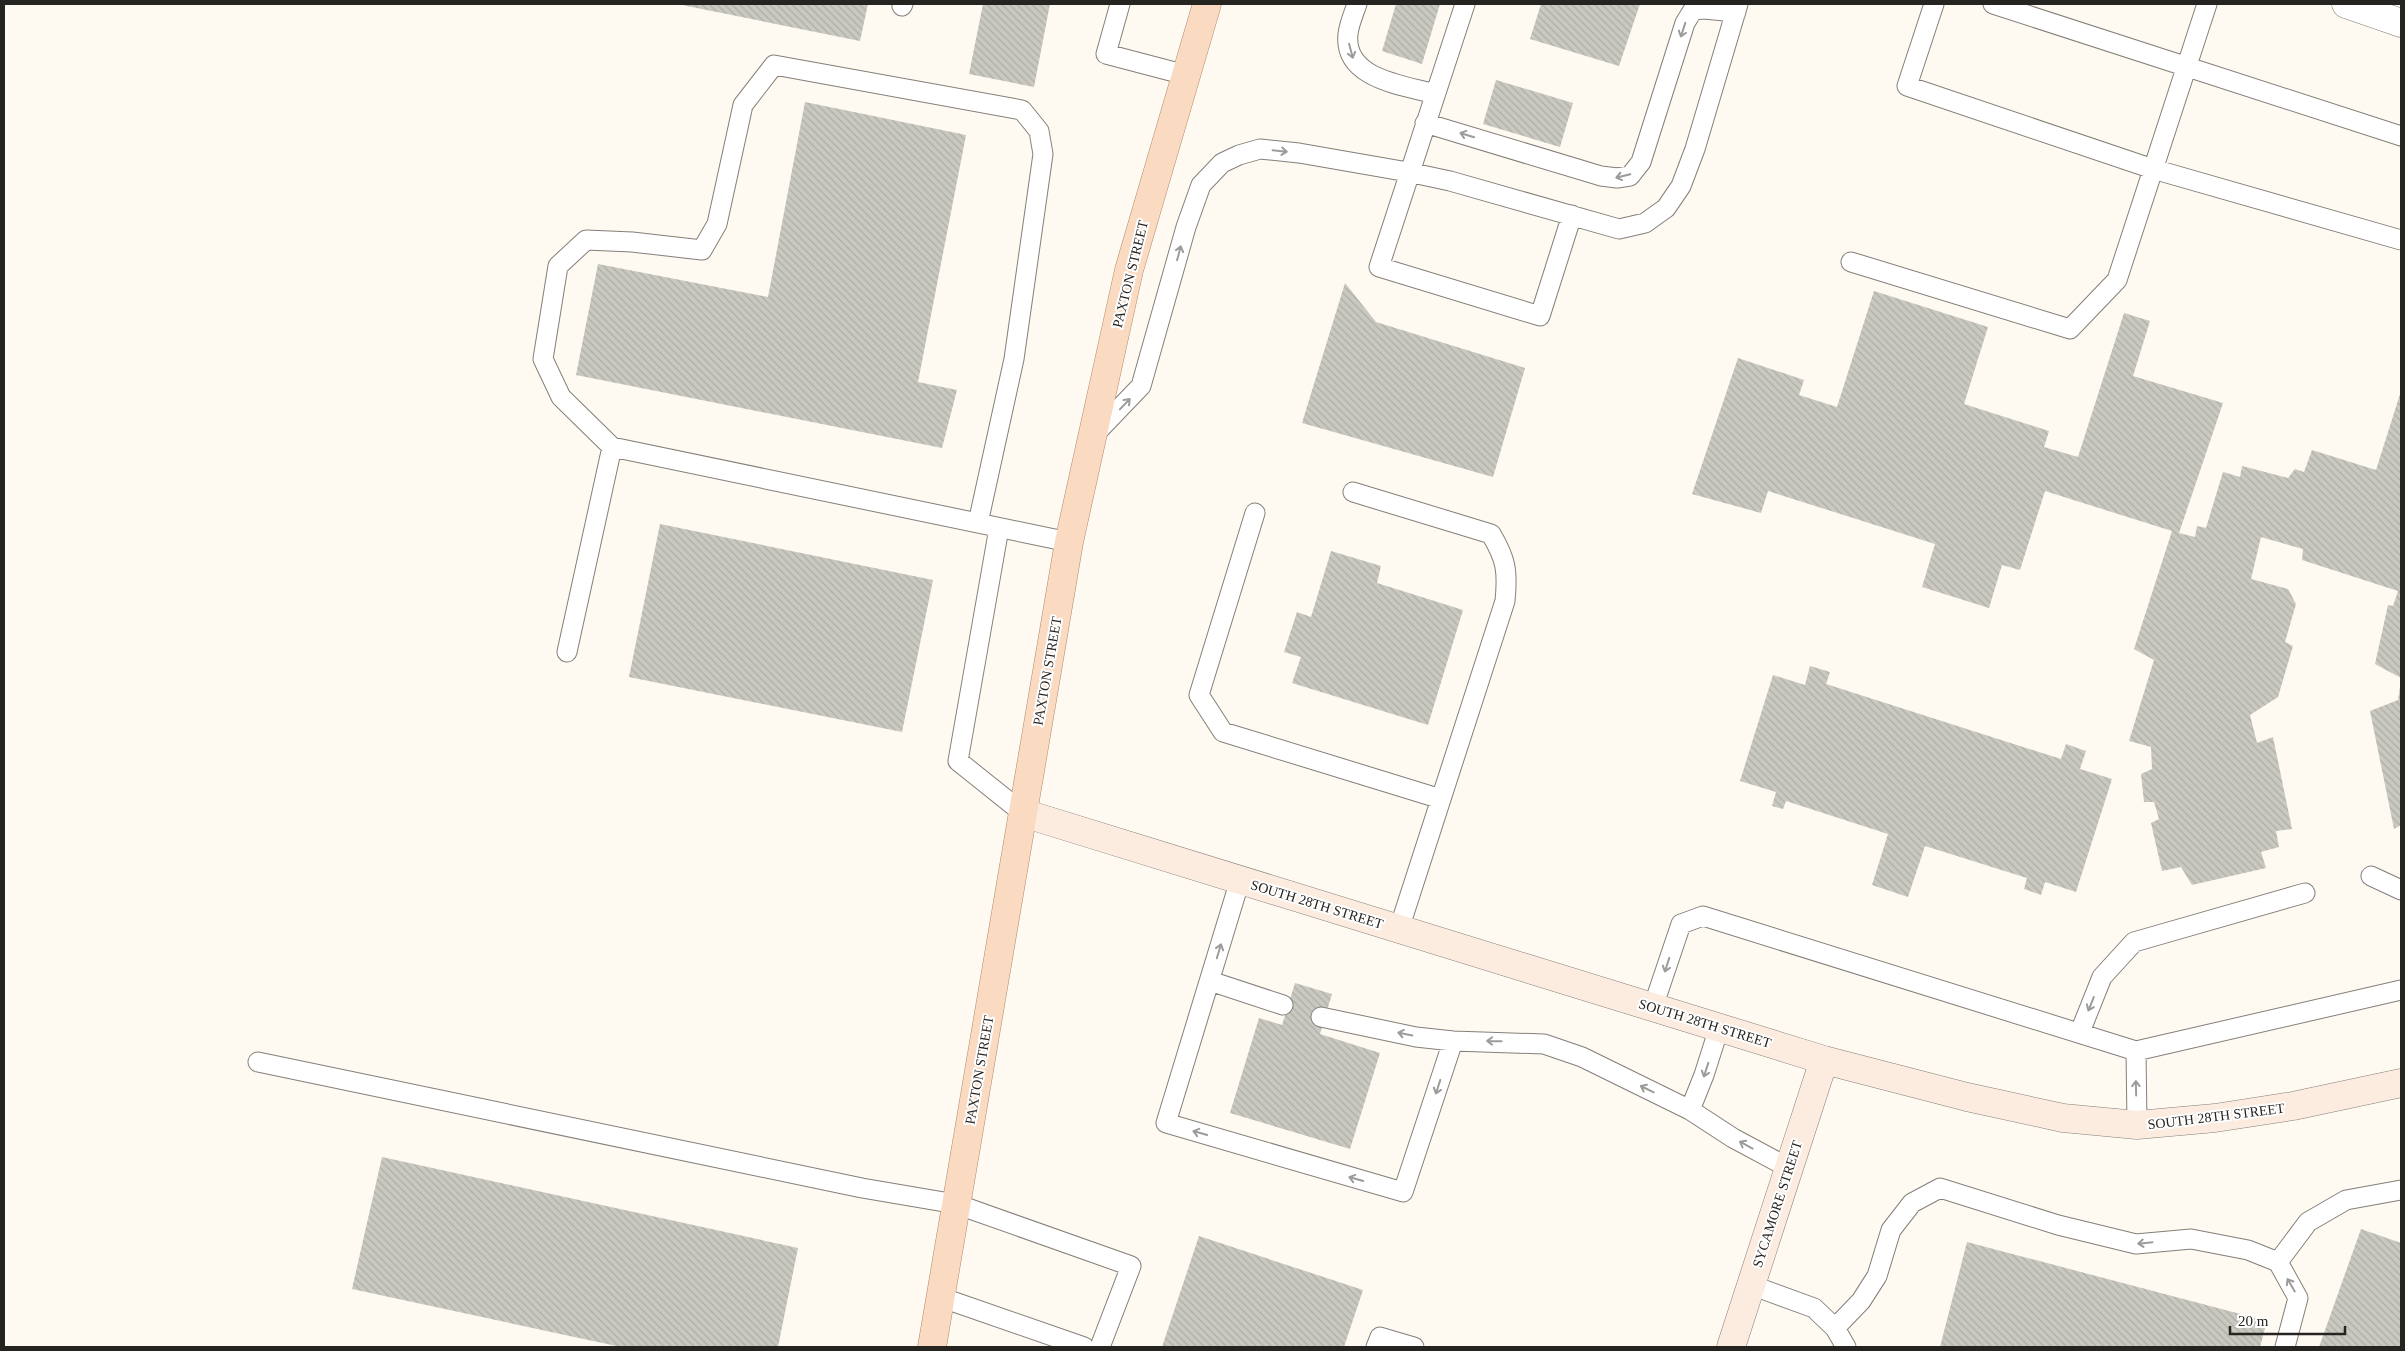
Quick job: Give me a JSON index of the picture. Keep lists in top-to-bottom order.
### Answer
{
  "streets": {
    "main road": ["PAXTON STREET", "SOUTH 28TH STREET", "SYCAMORE STREET"]
  },
  "crossings": [
    ["PAXTON STREET", "SOUTH 28TH STREET"],
    ["SOUTH 28TH STREET", "SYCAMORE STREET"]
  ],
  "scale_bar": "20 m"
}
